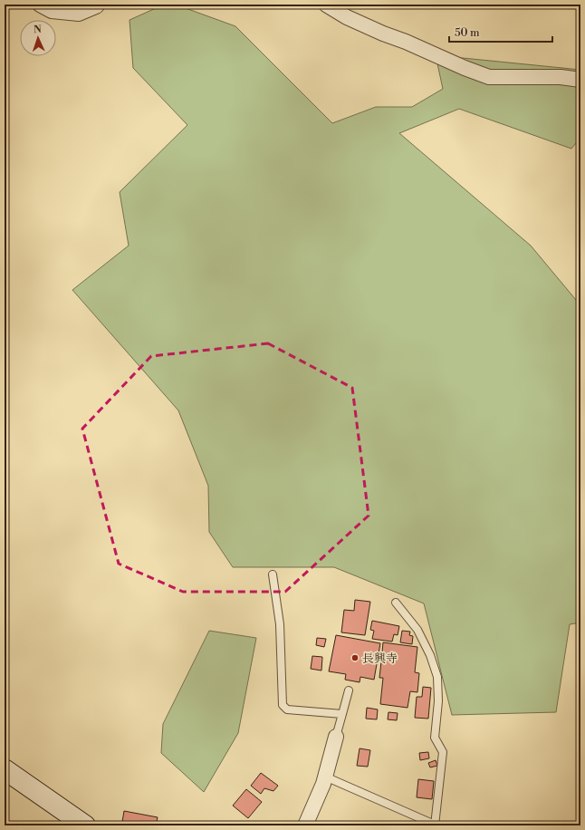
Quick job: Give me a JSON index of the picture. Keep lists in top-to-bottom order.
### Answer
{
  "places": ["長興寺"],
  "scale_bar": "50 m",
  "north": "top"
}
